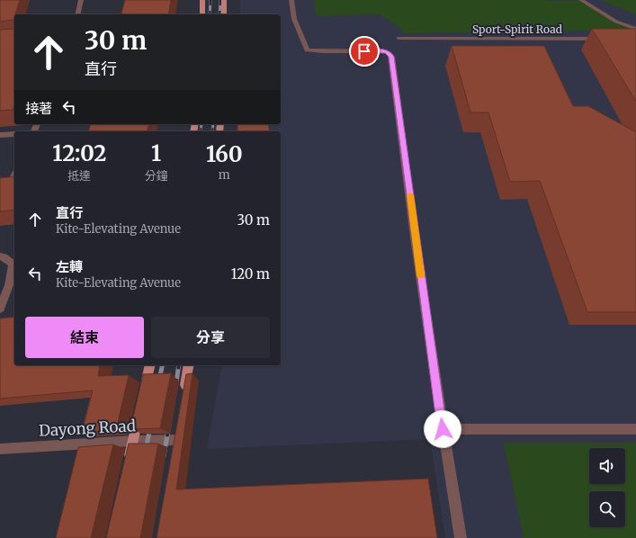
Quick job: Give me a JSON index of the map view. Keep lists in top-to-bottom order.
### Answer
{
  "streets": {
    "street": ["Sport-Spirit Road", "Dayong Road"]
  },
  "page": {
    "turn": ["30 m", "直行"],
    "then": "接著",
    "eta": [
      "12:02",
      "抵達",
      "1",
      "分鐘",
      "160",
      "m"
    ],
    "list": [
      {
        "name": "直行",
        "note": "Kite-Elevating Avenue",
        "value": "30 m"
      },
      {
        "name": "左轉",
        "note": "Kite-Elevating Avenue",
        "value": "120 m"
      }
    ],
    "buttons": ["結束", "分享"]
  }
}
